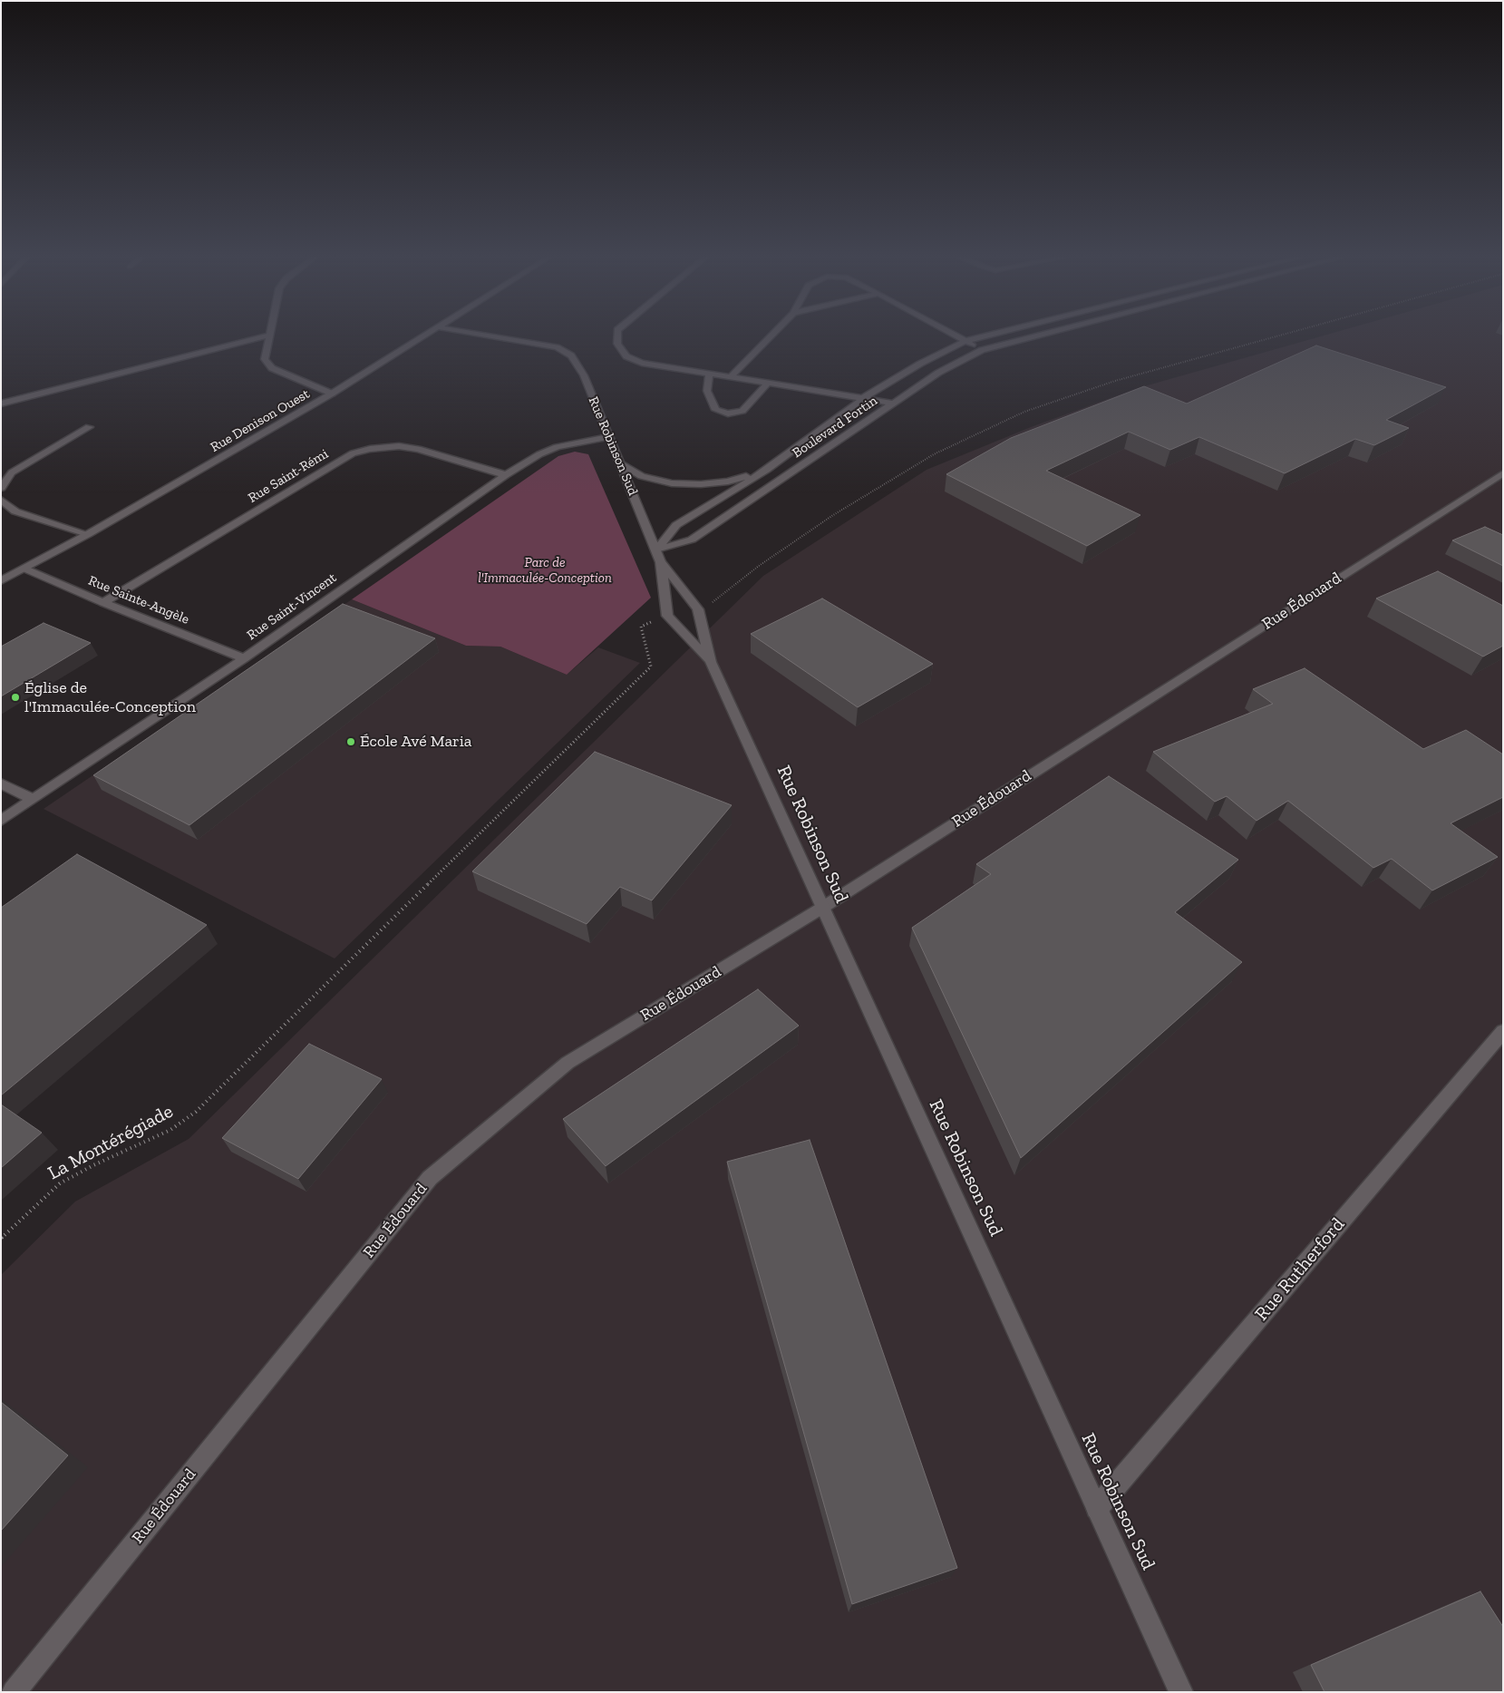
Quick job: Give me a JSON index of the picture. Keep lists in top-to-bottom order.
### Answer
{
  "streets": {
    "street": [
      "Rue Denison Ouest",
      "Boulevard Fortin",
      "Rue Robinson Sud",
      "Rue Saint-Rémi",
      "Rue Sainte-Angèle",
      "Rue Édouard",
      "Rue Saint-Vincent",
      "Rue Rutherford"
    ],
    "path": ["La Montérégiade"]
  },
  "crossings": [
    ["Rue Denison Ouest", "Rue Sainte-Angèle"],
    ["Boulevard Fortin", "Rue Robinson Sud"],
    ["Rue Robinson Sud", "Rue Édouard"],
    ["Rue Robinson Sud", "Rue Saint-Vincent"],
    ["Rue Robinson Sud", "Rue Rutherford"],
    ["Rue Saint-Rémi", "Rue Sainte-Angèle"],
    ["Rue Saint-Rémi", "Rue Saint-Vincent"],
    ["Rue Sainte-Angèle", "Rue Saint-Vincent"]
  ],
  "parks": ["Parc de l'Immaculée-Conception"],
  "places": ["Église de l'Immaculée-Conception", "École Avé Maria"]
}
